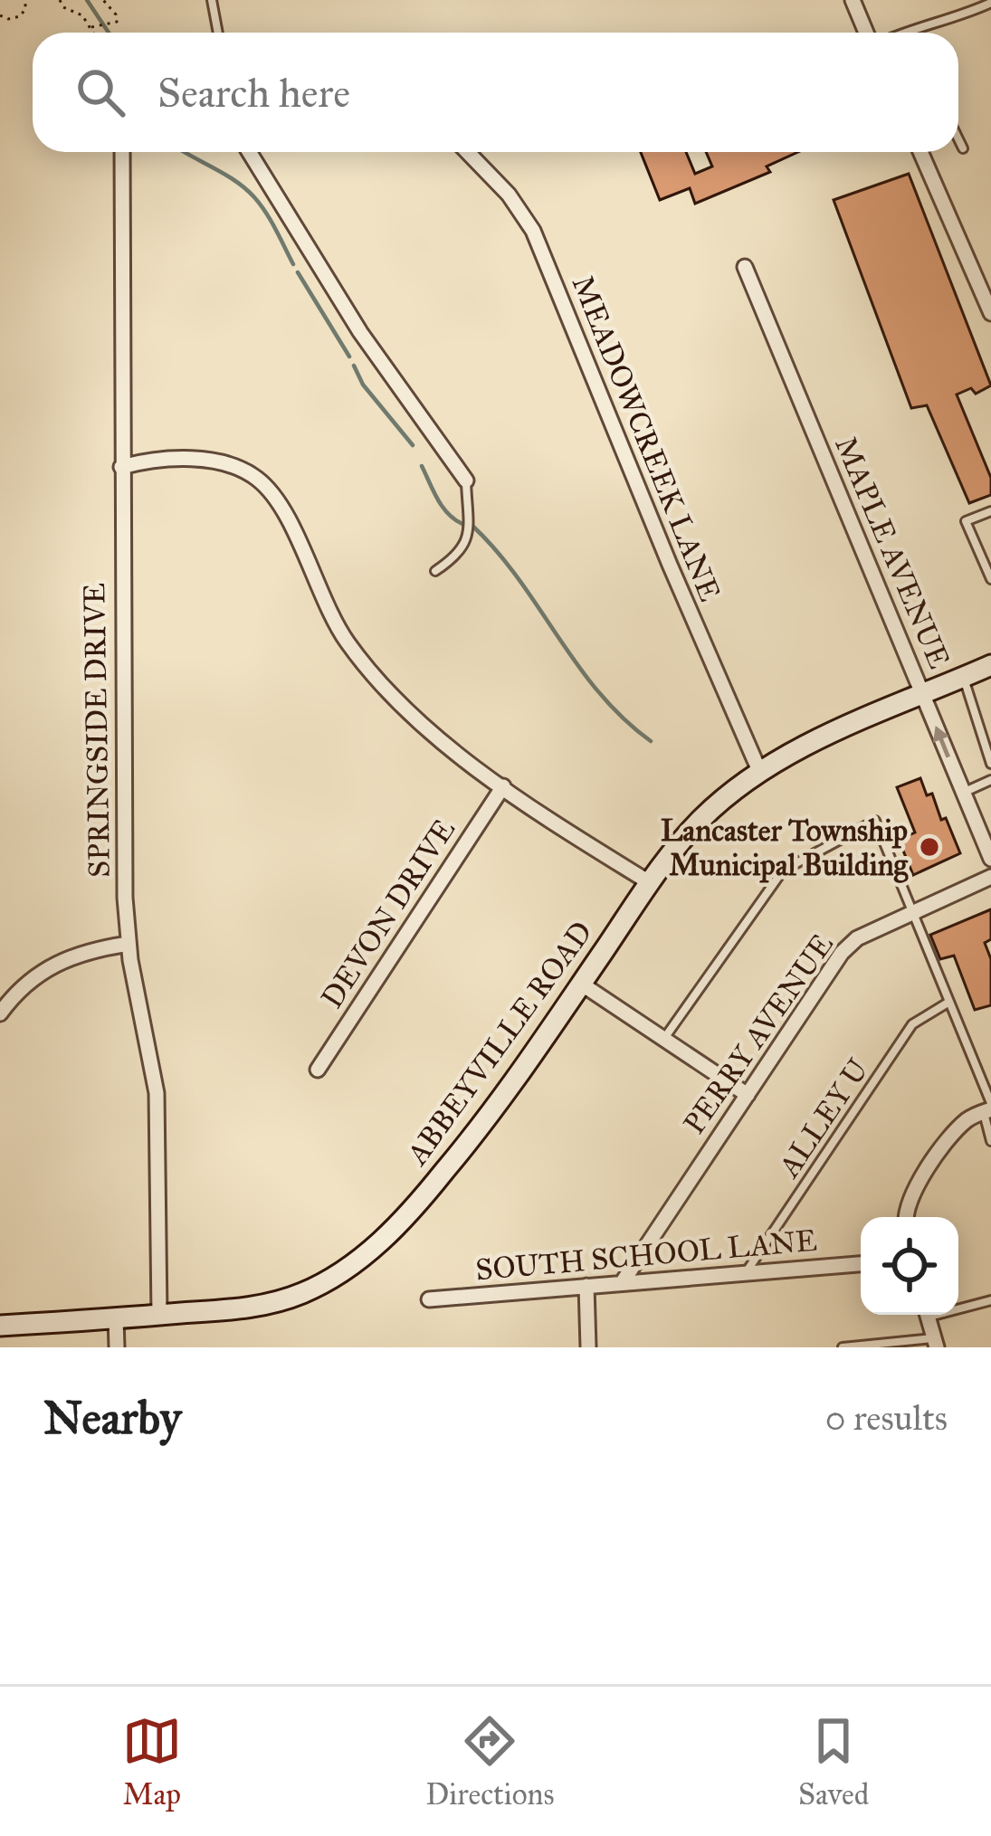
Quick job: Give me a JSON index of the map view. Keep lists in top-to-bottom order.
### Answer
{
  "streets": {
    "street": [
      "MEADOWCREEK LANE",
      "MAPLE AVENUE",
      "SPRINGSIDE DRIVE",
      "DEVON DRIVE",
      "PERRY AVENUE",
      "ABBEYVILLE ROAD",
      "SOUTH SCHOOL LANE"
    ],
    "lane": ["ALLEY U"]
  },
  "crossings": [
    ["MEADOWCREEK LANE", "ABBEYVILLE ROAD"],
    ["MAPLE AVENUE", "ABBEYVILLE ROAD"],
    ["SPRINGSIDE DRIVE", "ABBEYVILLE ROAD"],
    ["PERRY AVENUE", "SOUTH SCHOOL LANE"],
    ["ALLEY U", "SOUTH SCHOOL LANE"]
  ],
  "places": ["Lancaster Township Municipal Building"],
  "page": {
    "search": "Search here",
    "heading": ["Nearby", "0 results"],
    "nav": ["Map", "Directions", "Saved"]
  }
}
